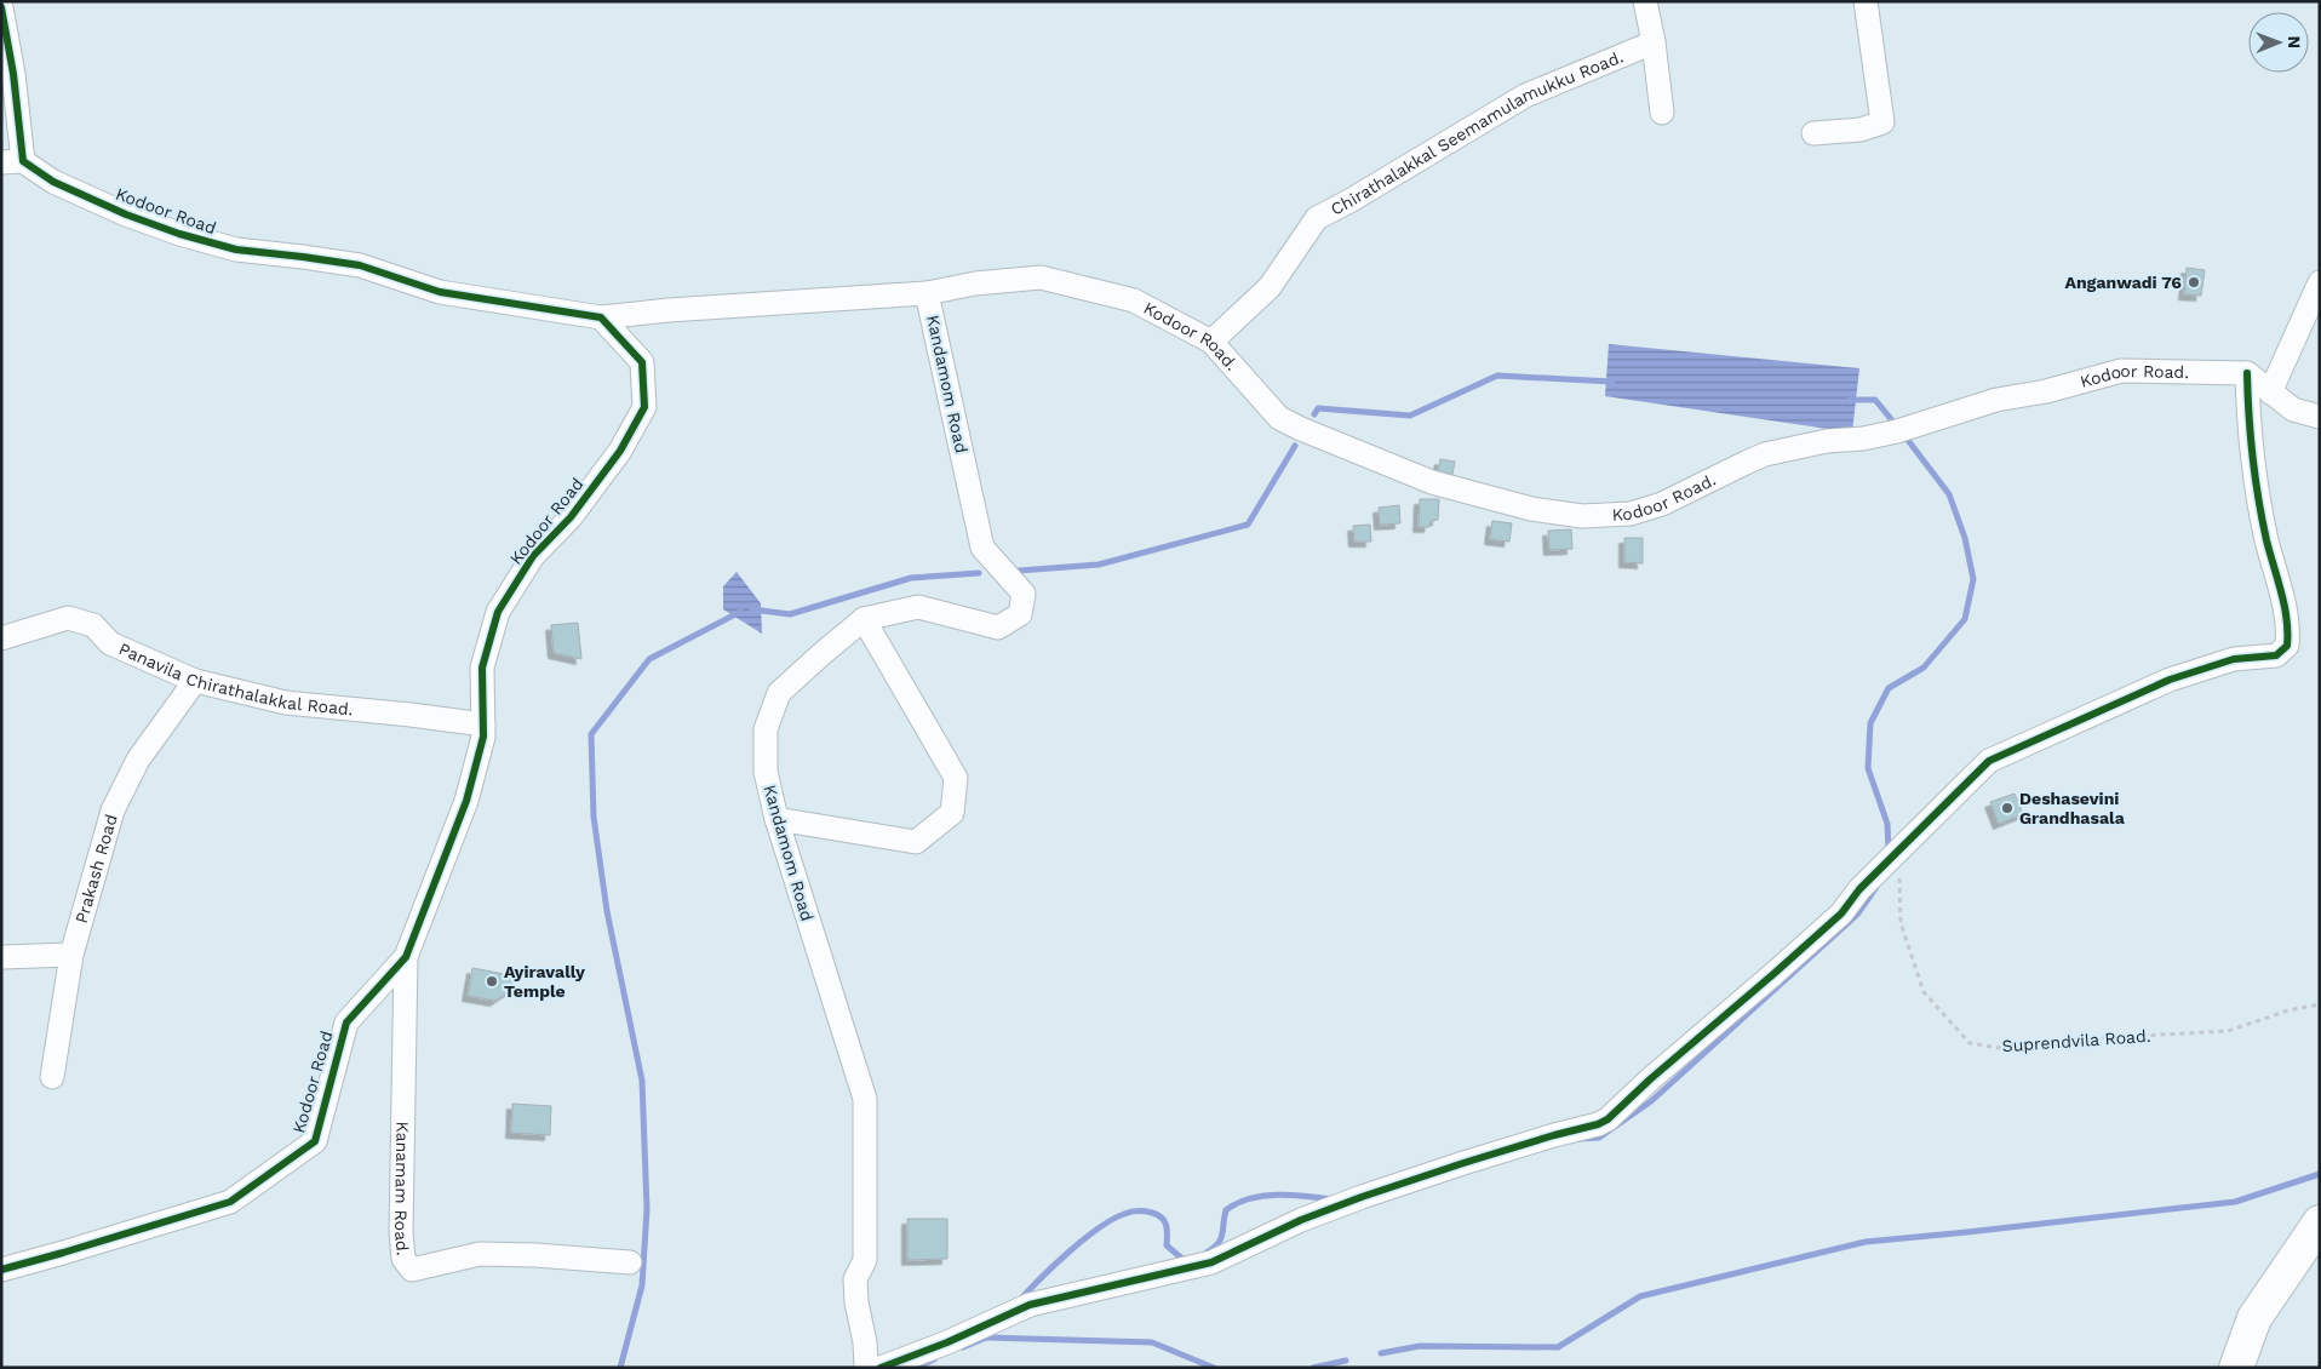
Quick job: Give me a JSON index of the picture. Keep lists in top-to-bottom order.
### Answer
{
  "streets": {
    "street": [
      "Chirathalakkal Seemamulamukku Road.",
      "Kodoor Road",
      "Kodoor Road.",
      "Kandamom Road",
      "Panavila Chirathalakkal Road.",
      "Prakash Road",
      "Kanamam Road."
    ],
    "path": ["Suprendvila Road."]
  },
  "crossings": [
    ["Chirathalakkal Seemamulamukku Road.", "Kodoor Road."],
    ["Kodoor Road", "Kodoor Road."],
    ["Kodoor Road", "Panavila Chirathalakkal Road."],
    ["Kodoor Road", "Kanamam Road."],
    ["Kodoor Road.", "Kandamom Road"],
    ["Panavila Chirathalakkal Road.", "Prakash Road"]
  ],
  "places": ["Anganwadi 76", "Deshasevini Grandhasala", "Ayiravally Temple"],
  "north": "right"
}
